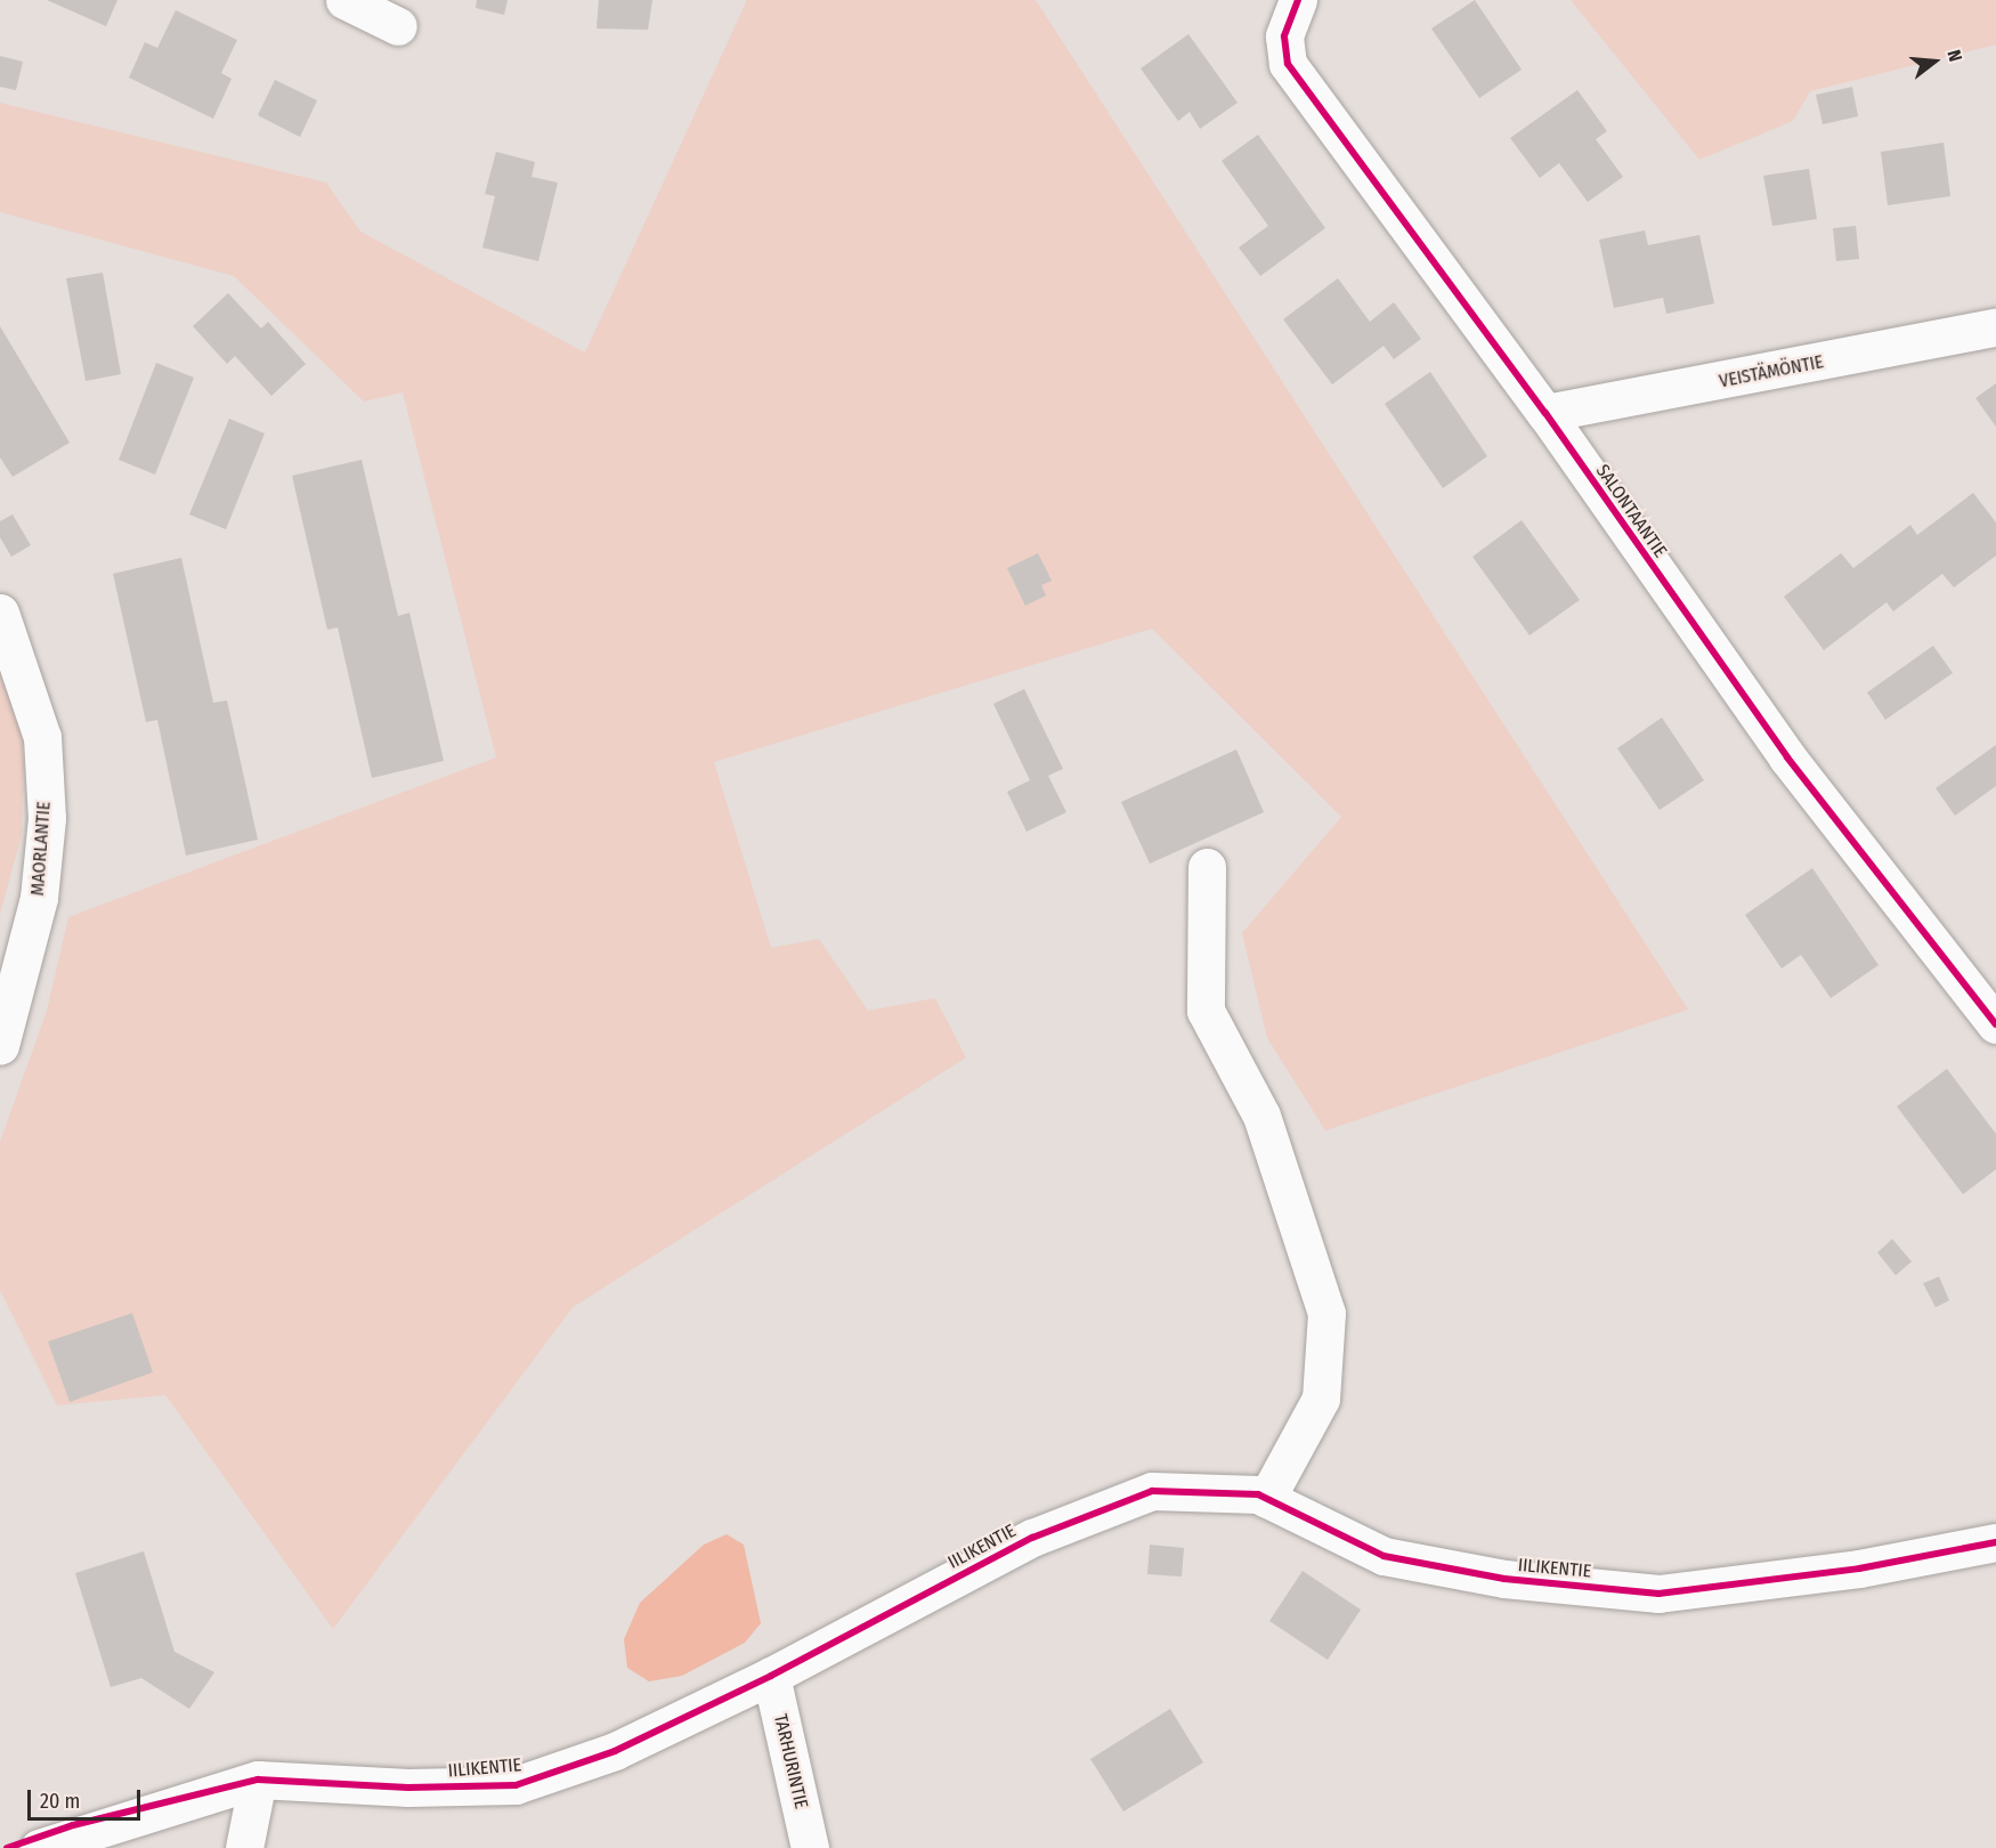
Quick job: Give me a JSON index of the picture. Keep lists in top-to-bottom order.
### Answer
{
  "streets": {
    "street": [
      "VEISTÄMÖNTIE",
      "SALONTAANTIE",
      "MAORLANTIE",
      "IILIKENTIE",
      "TARHURINTIE"
    ]
  },
  "crossings": [
    ["VEISTÄMÖNTIE", "SALONTAANTIE"],
    ["IILIKENTIE", "TARHURINTIE"]
  ],
  "scale_bar": "20 m",
  "north": "right"
}
